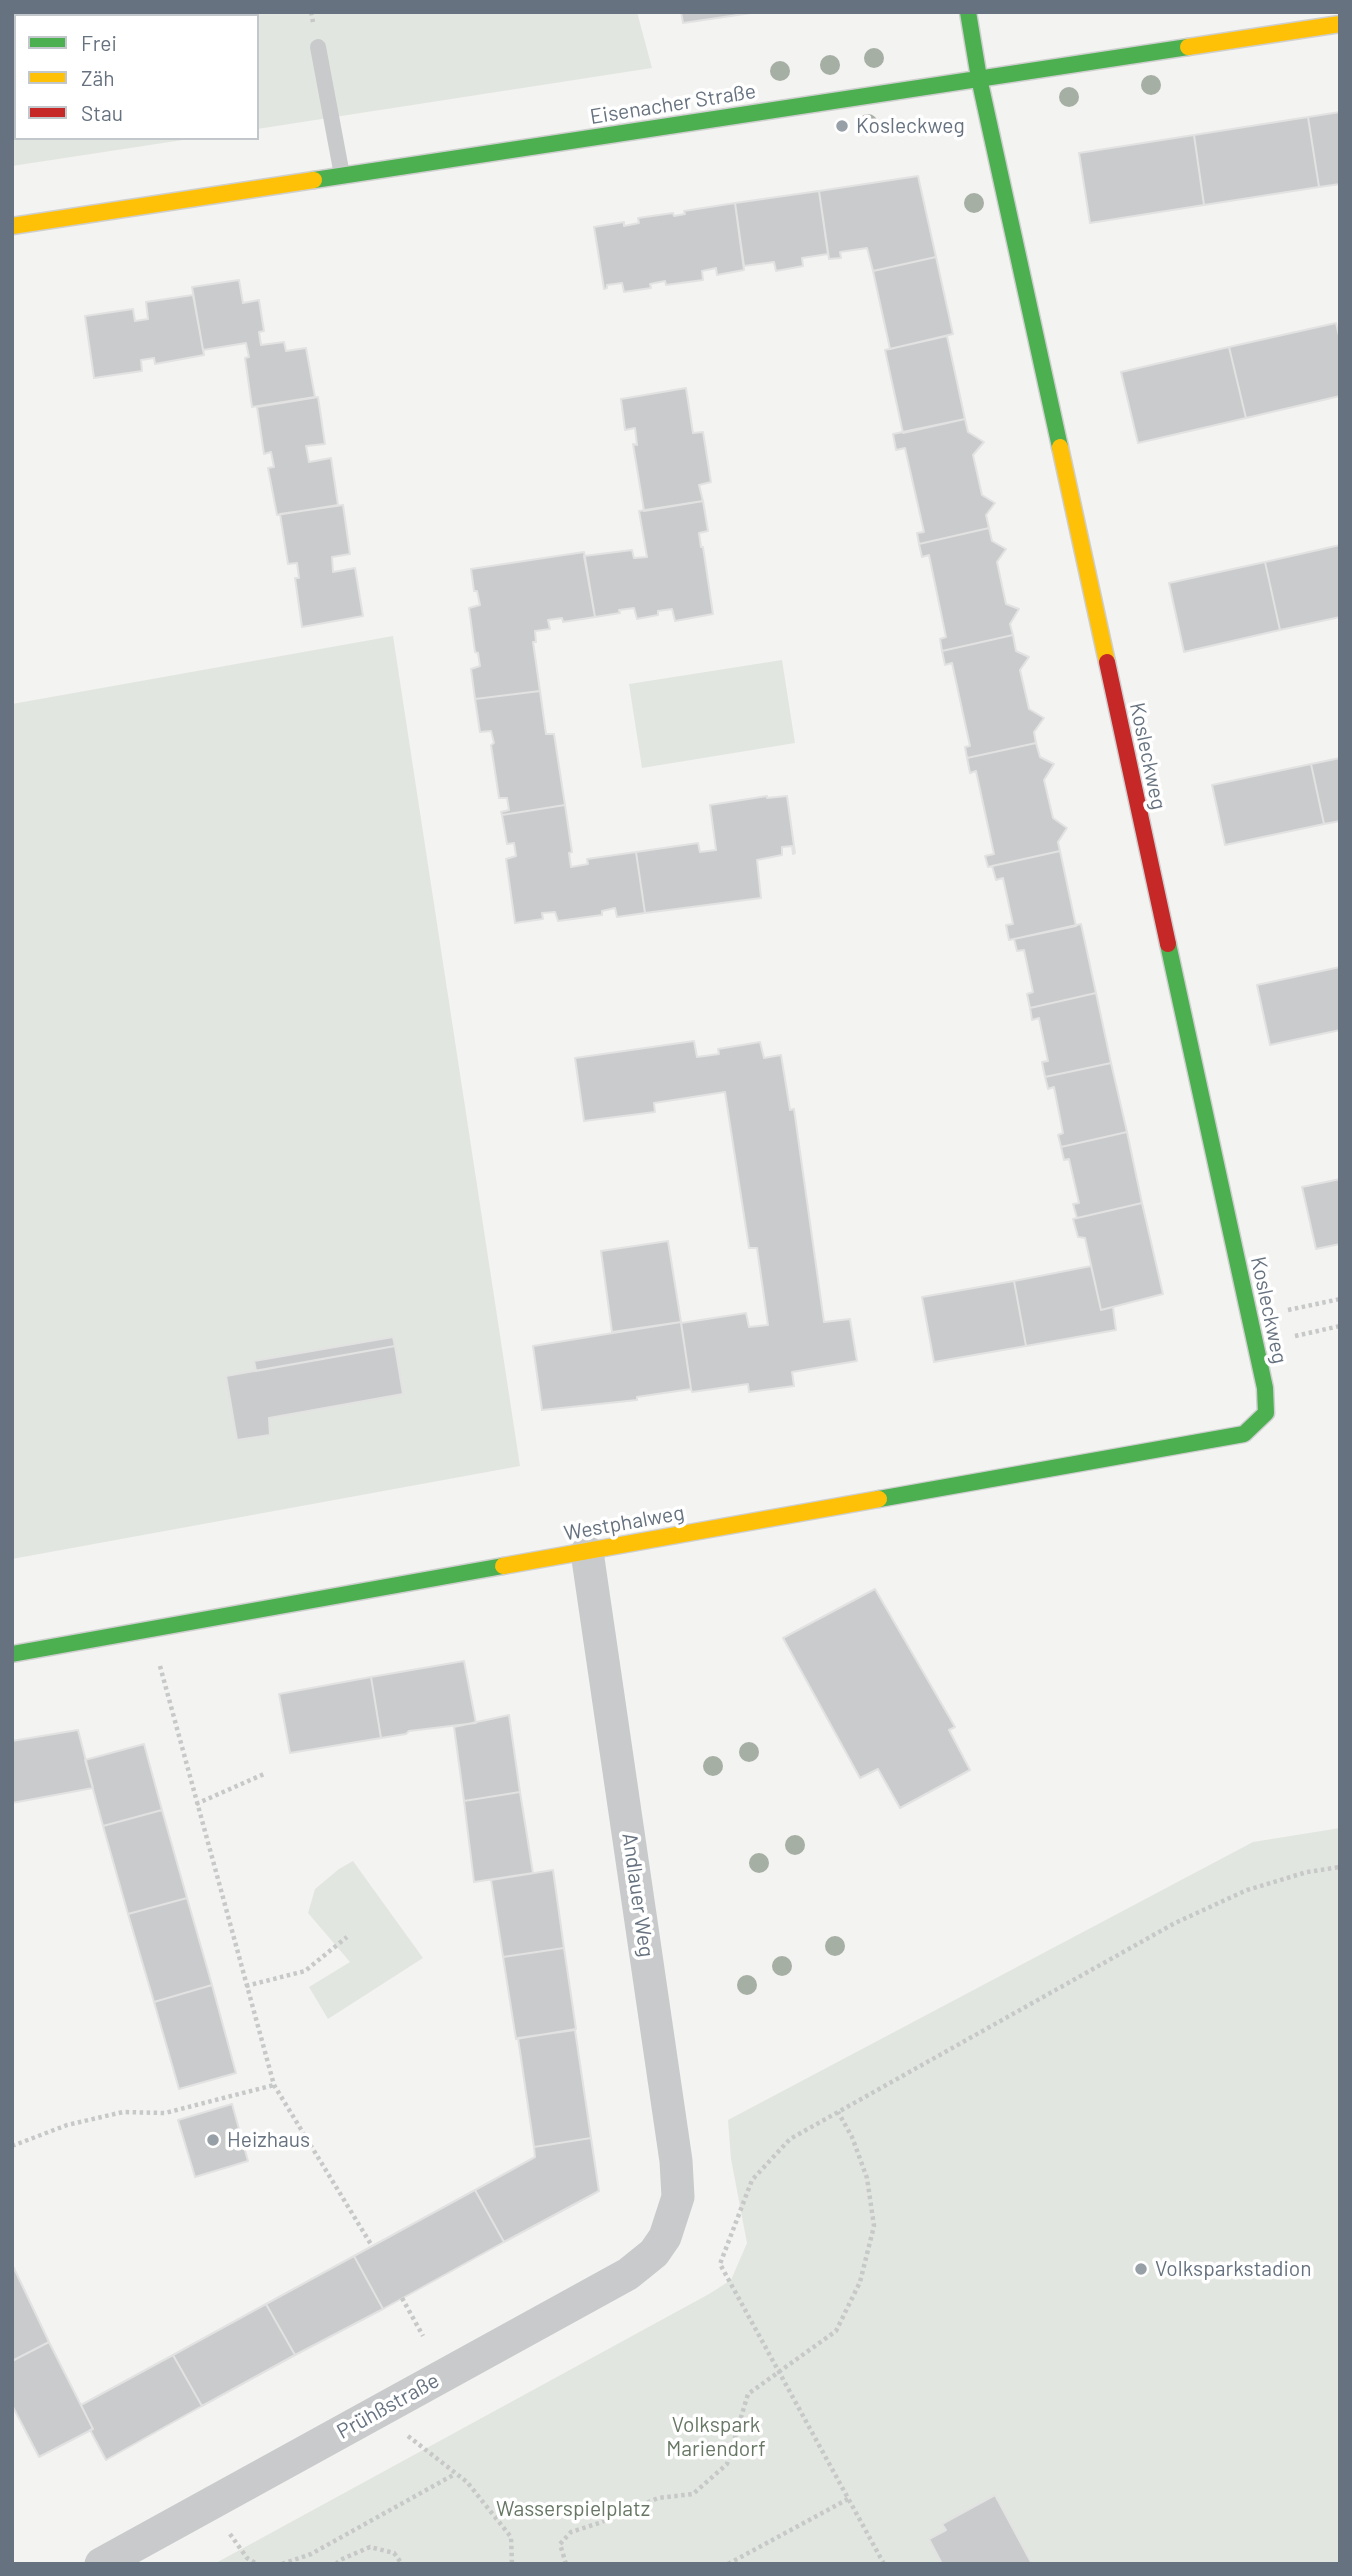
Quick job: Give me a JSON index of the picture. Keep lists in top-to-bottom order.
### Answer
{
  "streets": {
    "street": [
      "Eisenacher Straße",
      "Kosleckweg",
      "Westphalweg",
      "Andlauer Weg",
      "Prühßstraße"
    ]
  },
  "crossings": [
    ["Eisenacher Straße", "Kosleckweg"],
    ["Kosleckweg", "Westphalweg"],
    ["Westphalweg", "Andlauer Weg"],
    ["Andlauer Weg", "Prühßstraße"]
  ],
  "parks": ["Volkspark Mariendorf", "Wasserspielplatz"],
  "places": ["Kosleckweg", "Heizhaus", "Volksparkstadion"],
  "legend": ["Frei", "Zäh", "Stau"]
}
